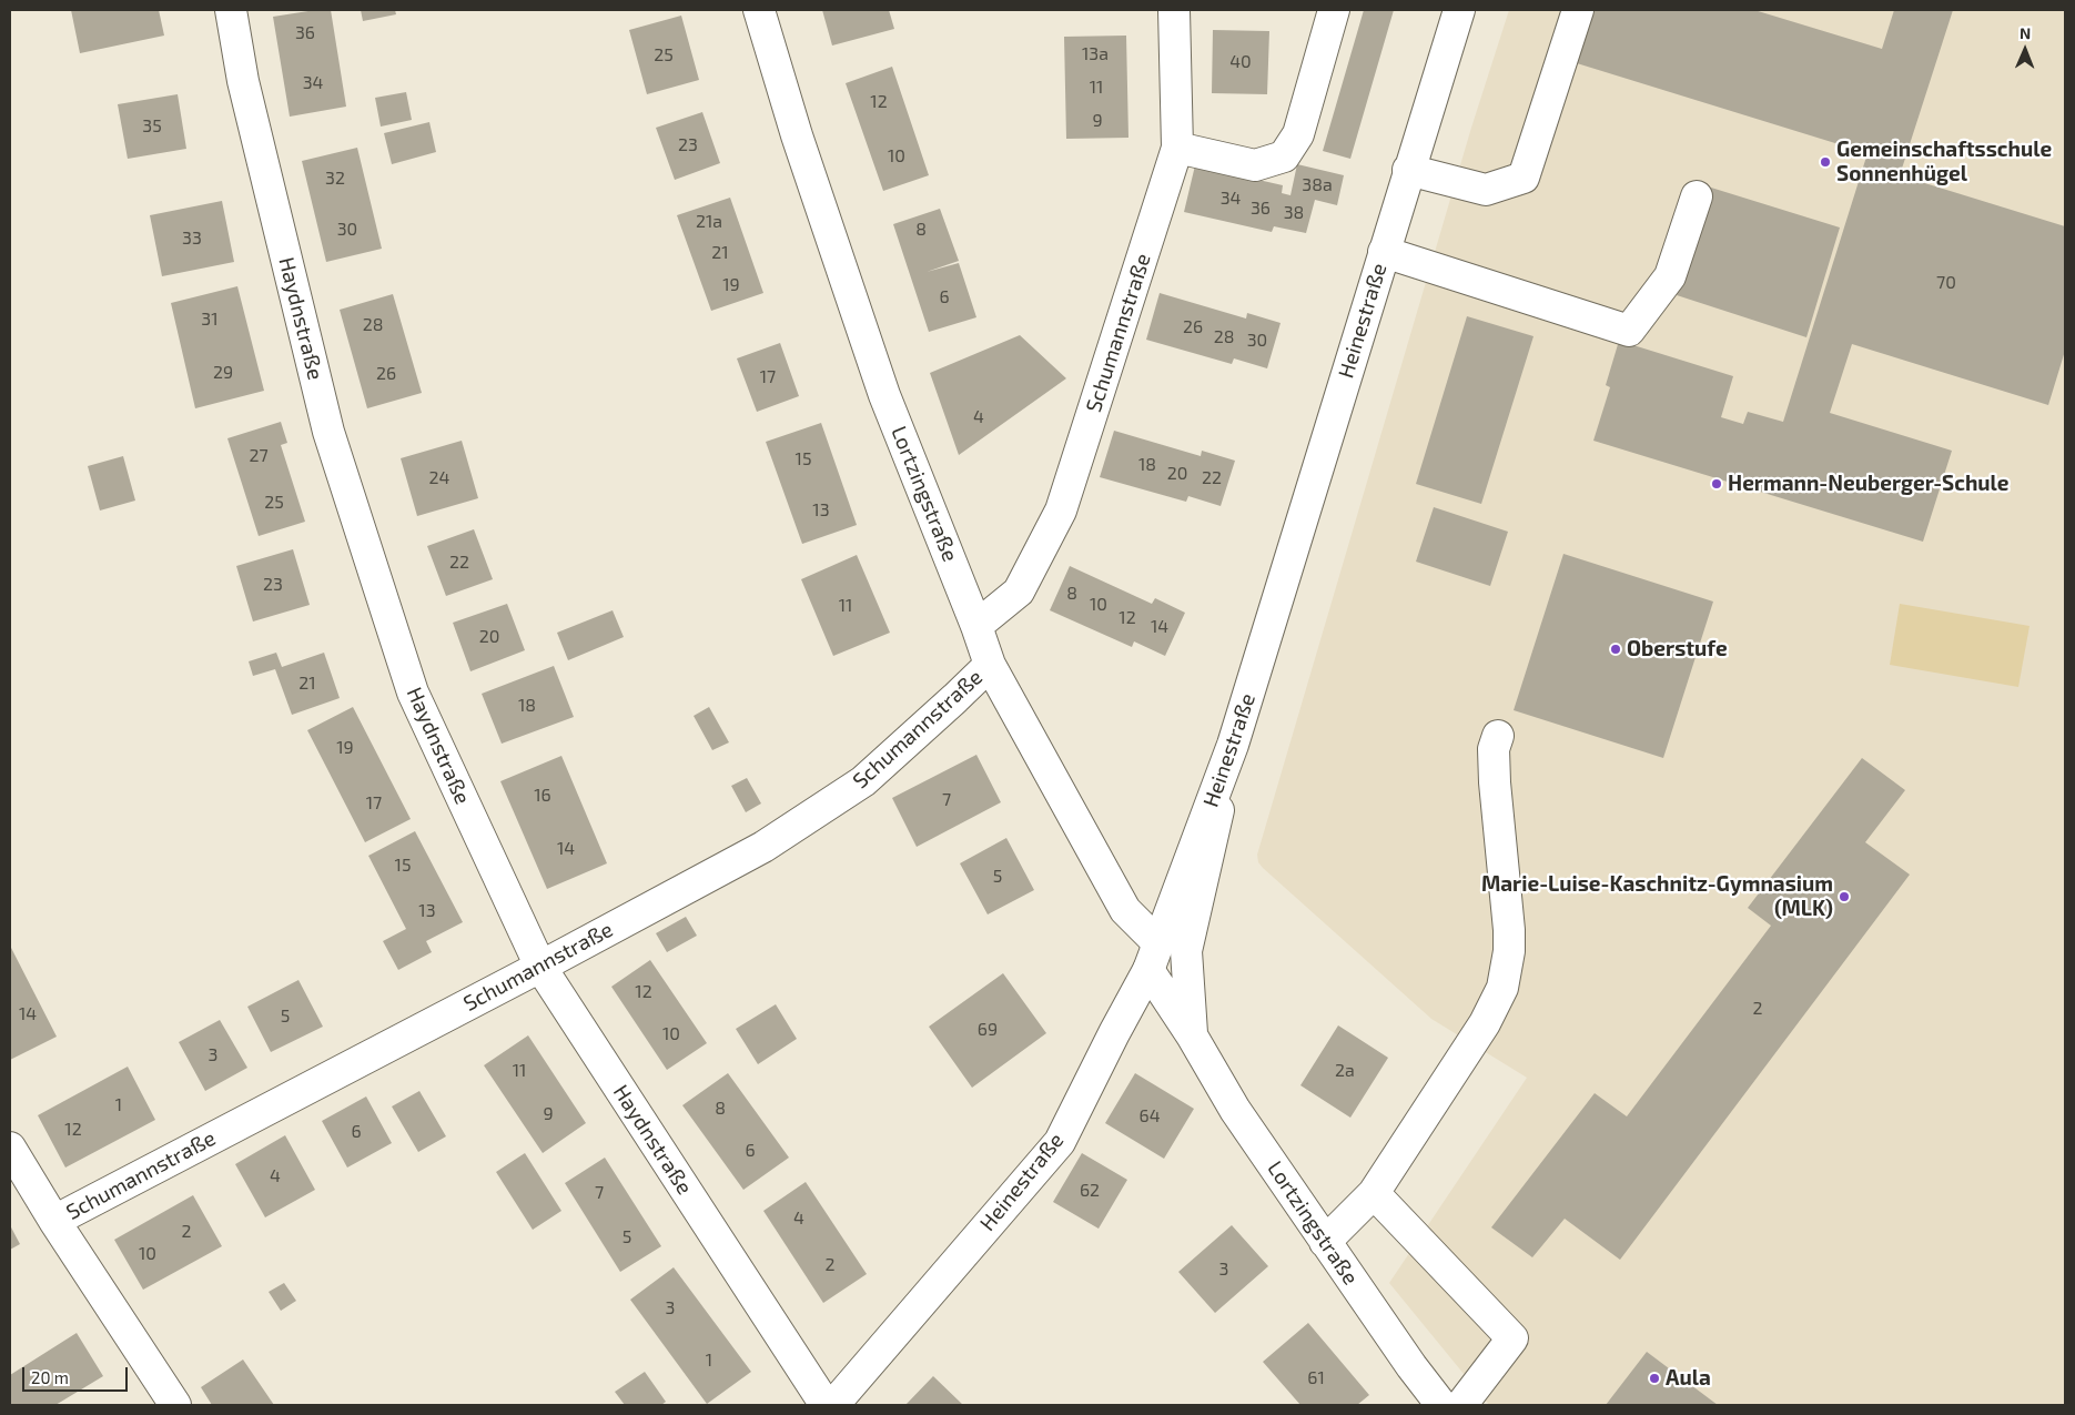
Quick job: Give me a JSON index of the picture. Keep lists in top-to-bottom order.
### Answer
{
  "streets": {
    "street": [
      "Haydnstraße",
      "Heinestraße",
      "Schumannstraße",
      "Lortzingstraße"
    ]
  },
  "crossings": [
    ["Haydnstraße", "Schumannstraße"],
    ["Heinestraße", "Lortzingstraße"],
    ["Schumannstraße", "Lortzingstraße"]
  ],
  "places": [
    "Gemeinschaftsschule Sonnenhügel",
    "Hermann-Neuberger-Schule",
    "Oberstufe",
    "Marie-Luise-Kaschnitz-Gymnasium (MLK)",
    "Aula"
  ],
  "house_numbers": [
    "36",
    "13a",
    "25",
    "40",
    "34",
    "11",
    "12",
    "9",
    "35",
    "23",
    "10",
    "32",
    "38a",
    "34",
    "36",
    "38",
    "21a",
    "30",
    "8",
    "33",
    "21",
    "70",
    "19",
    "6",
    "31",
    "28",
    "26",
    "28",
    "30",
    "29",
    "26",
    "17",
    "4",
    "27",
    "15",
    "18",
    "20",
    "24",
    "22",
    "25",
    "13",
    "22",
    "23",
    "8",
    "10",
    "11",
    "12",
    "14",
    "20",
    "21",
    "18",
    "19",
    "16",
    "7",
    "17",
    "14",
    "15",
    "5",
    "13",
    "12",
    "2",
    "14",
    "5",
    "69",
    "10",
    "3",
    "11",
    "2a",
    "1",
    "8",
    "9",
    "64",
    "12",
    "6",
    "6",
    "4",
    "62",
    "7",
    "4",
    "2",
    "5",
    "10",
    "2",
    "3",
    "3",
    "1",
    "61"
  ],
  "scale_bar": "20 m",
  "north": "top"
}
